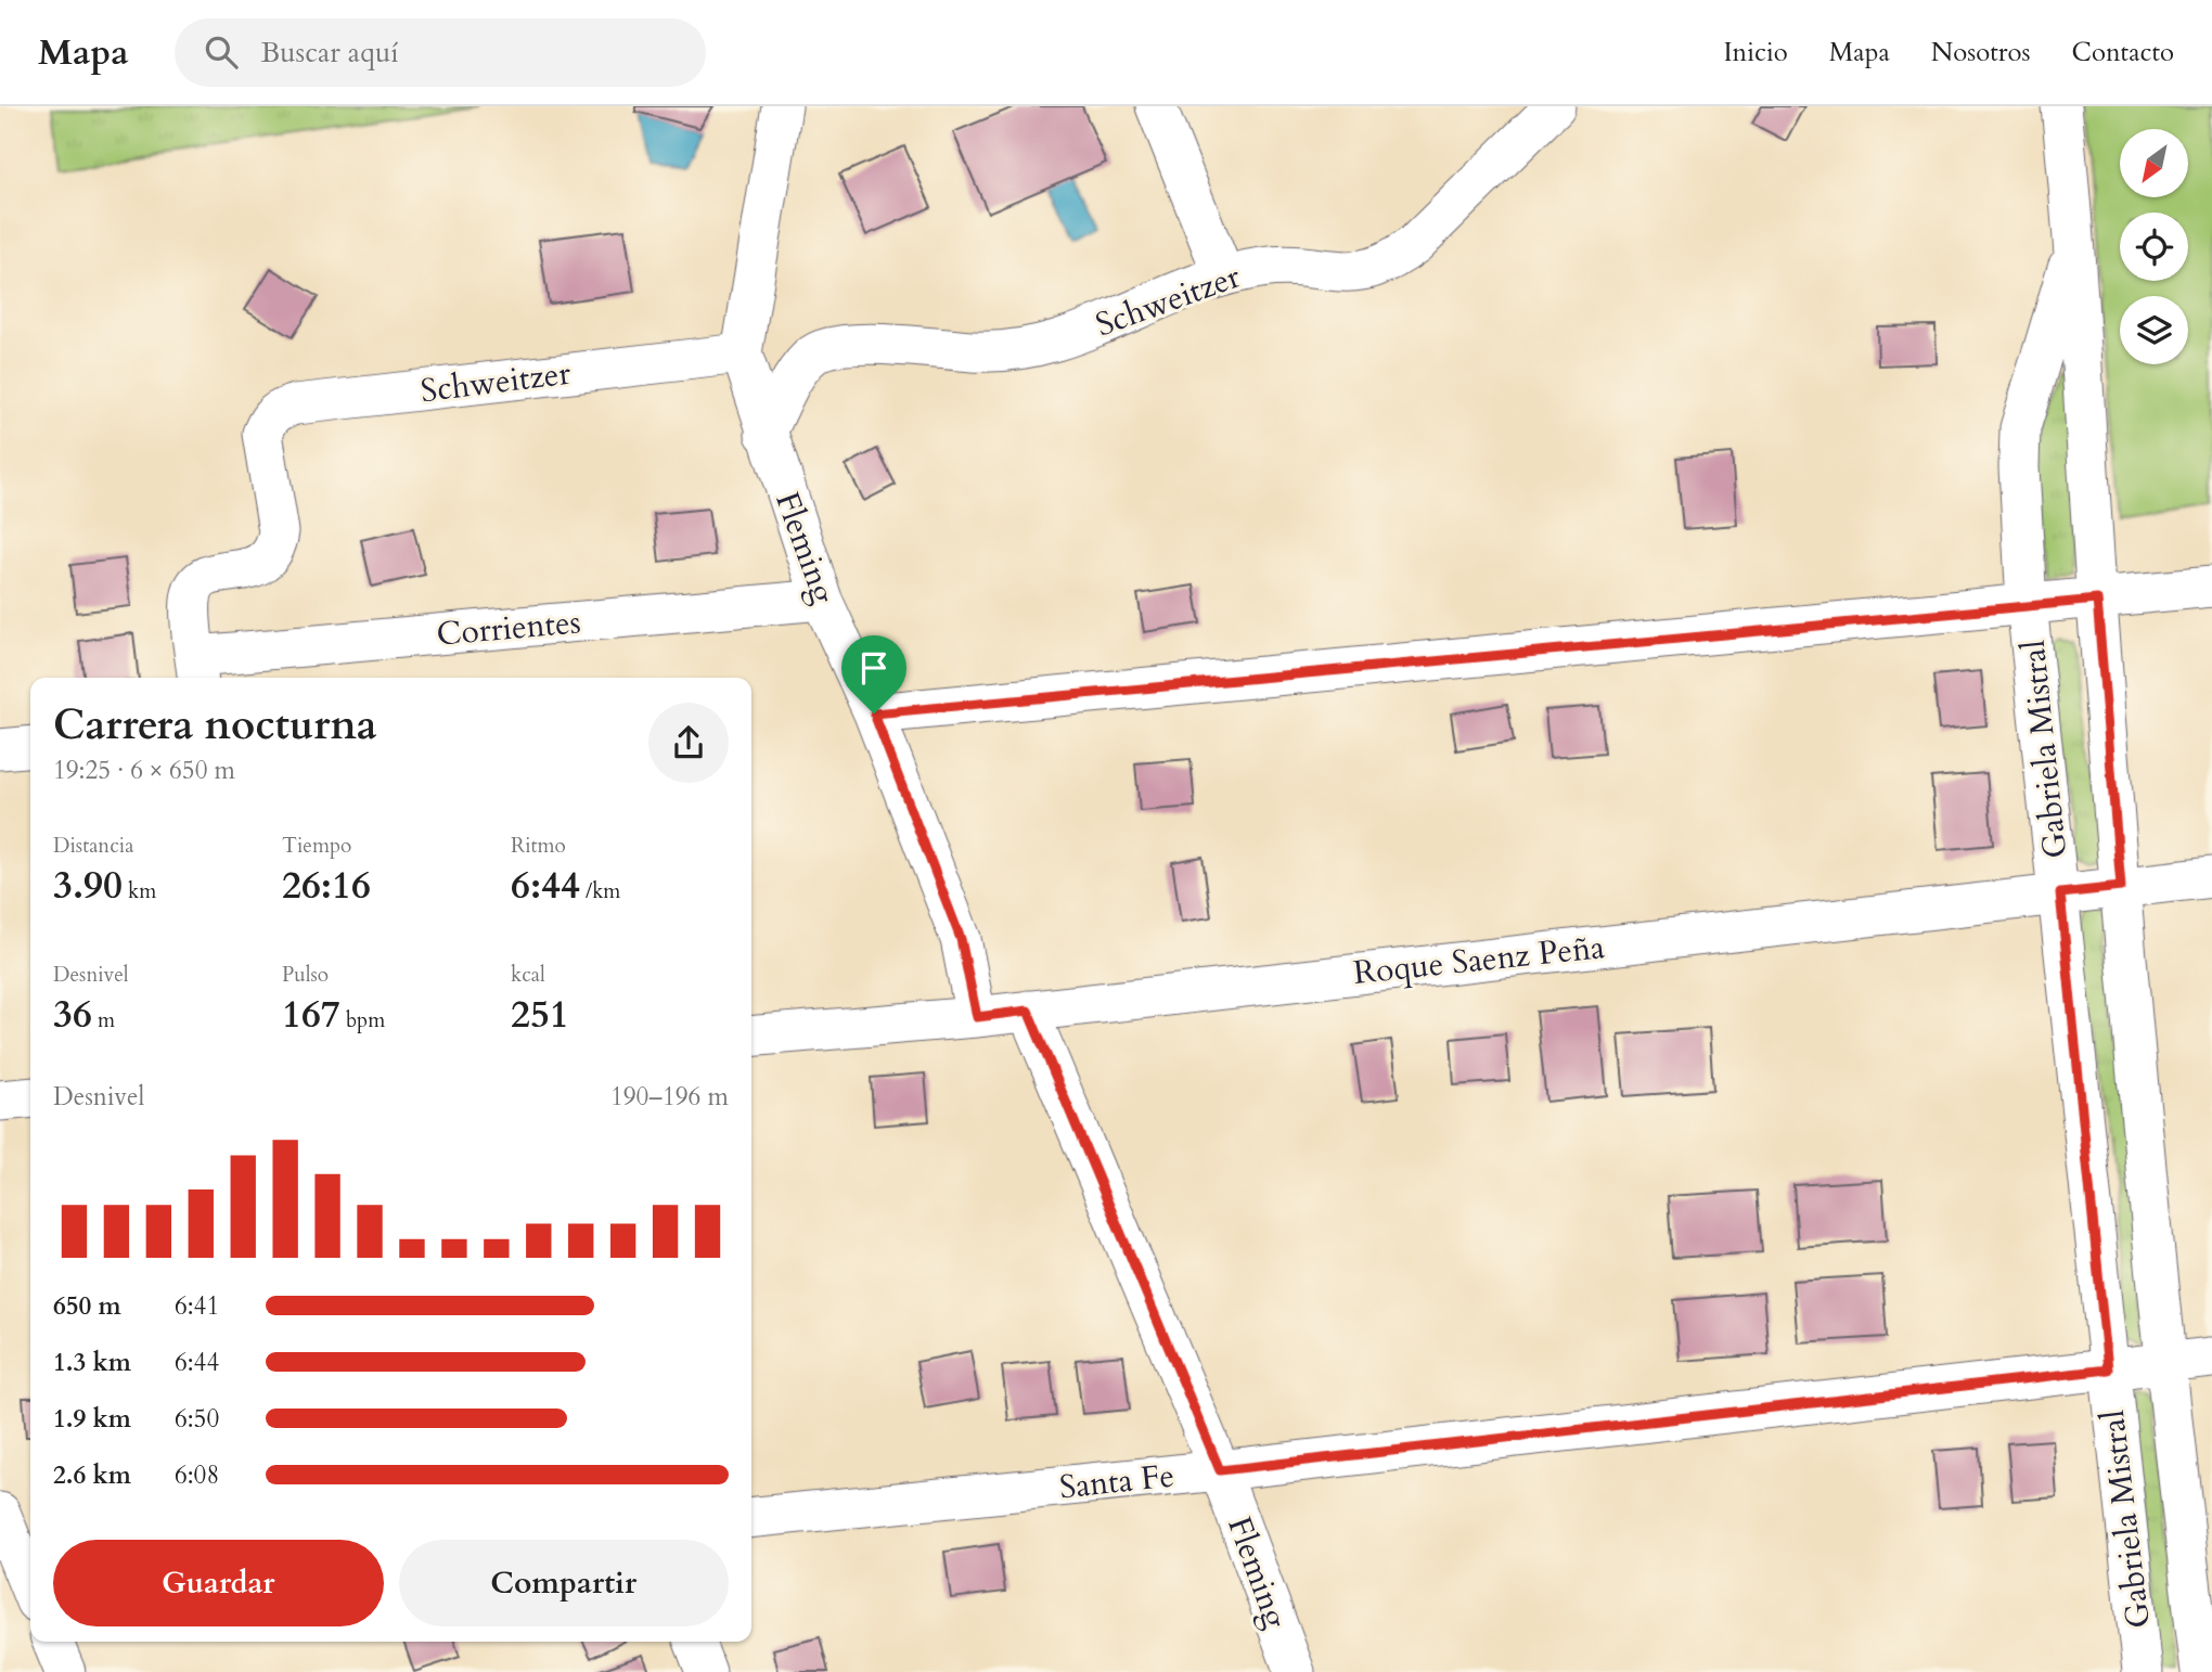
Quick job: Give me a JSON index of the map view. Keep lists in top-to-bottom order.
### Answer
{
  "streets": {
    "street": [
      "Schweitzer",
      "Fleming",
      "Corrientes",
      "Gabriela Mistral",
      "Roque Saenz Peña",
      "Santa Fe"
    ]
  },
  "crossings": [
    ["Schweitzer", "Fleming"],
    ["Schweitzer", "Corrientes"],
    ["Fleming", "Corrientes"],
    ["Fleming", "Roque Saenz Peña"],
    ["Fleming", "Santa Fe"],
    ["Gabriela Mistral", "Roque Saenz Peña"],
    ["Gabriela Mistral", "Santa Fe"]
  ],
  "north": "bottom left",
  "page": {
    "header": "Mapa",
    "search": "Buscar aquí",
    "nav": [
      "Inicio",
      "Mapa",
      "Nosotros",
      "Contacto"
    ],
    "heading": ["Carrera nocturna", "19:25 · 6 × 650 m"],
    "stats": [
      ["Distancia", "3.90 km"],
      ["Tiempo", "26:16"],
      ["Ritmo", "6:44 /km"],
      ["Desnivel", "36 m"],
      ["Pulso", "167 bpm"],
      ["kcal", "251"]
    ],
    "chart": ["Desnivel", "190–196 m"],
    "list": [
      {
        "name": "650 m",
        "note": "6:41"
      },
      {
        "name": "1.3 km",
        "note": "6:44"
      },
      {
        "name": "1.9 km",
        "note": "6:50"
      },
      {
        "name": "2.6 km",
        "note": "6:08"
      }
    ],
    "buttons": ["Guardar", "Compartir"]
  }
}
